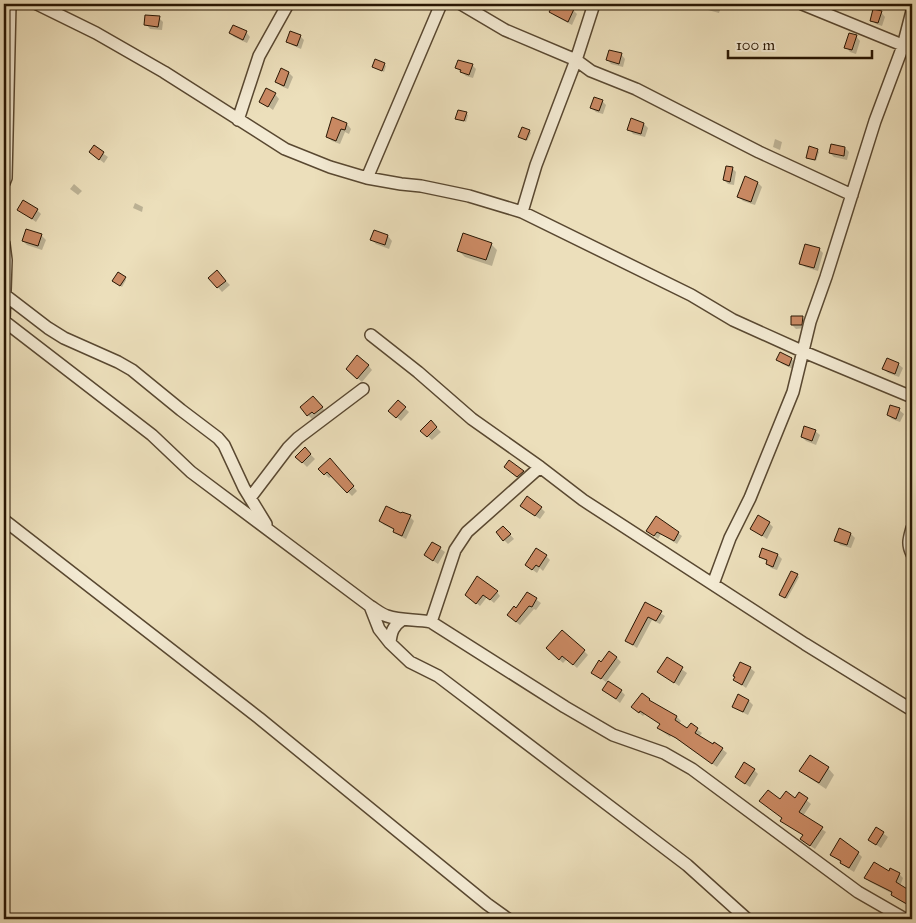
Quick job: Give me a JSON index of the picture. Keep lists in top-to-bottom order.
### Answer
{
  "scale_bar": "100 m"
}
